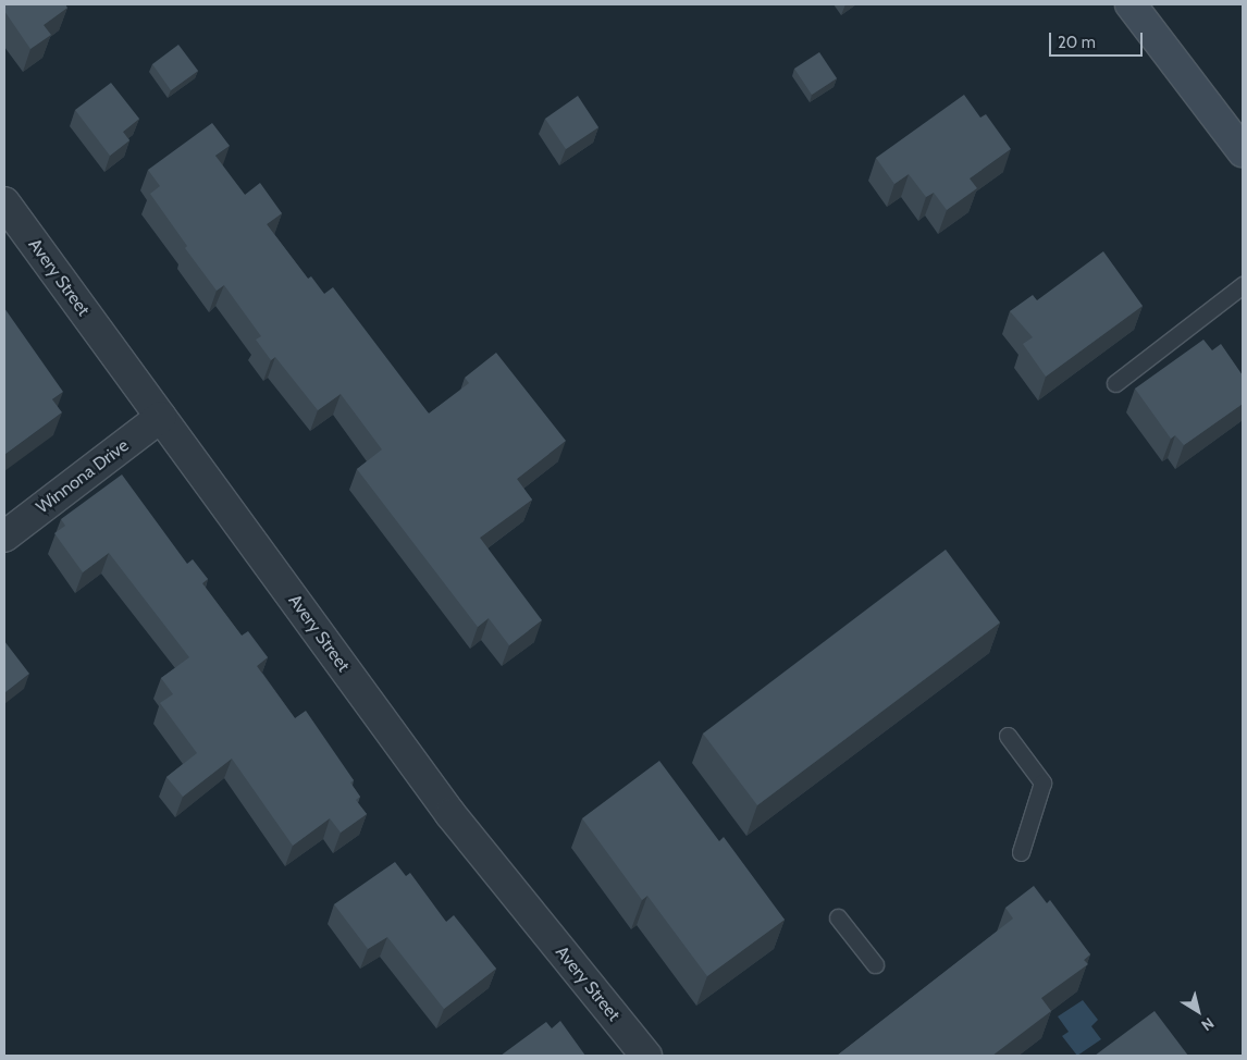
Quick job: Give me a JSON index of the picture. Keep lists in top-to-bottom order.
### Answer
{
  "streets": {
    "street": ["Avery Street", "Winnona Drive"]
  },
  "crossings": [
    ["Avery Street", "Winnona Drive"]
  ],
  "scale_bar": "20 m",
  "north": "bottom right"
}
